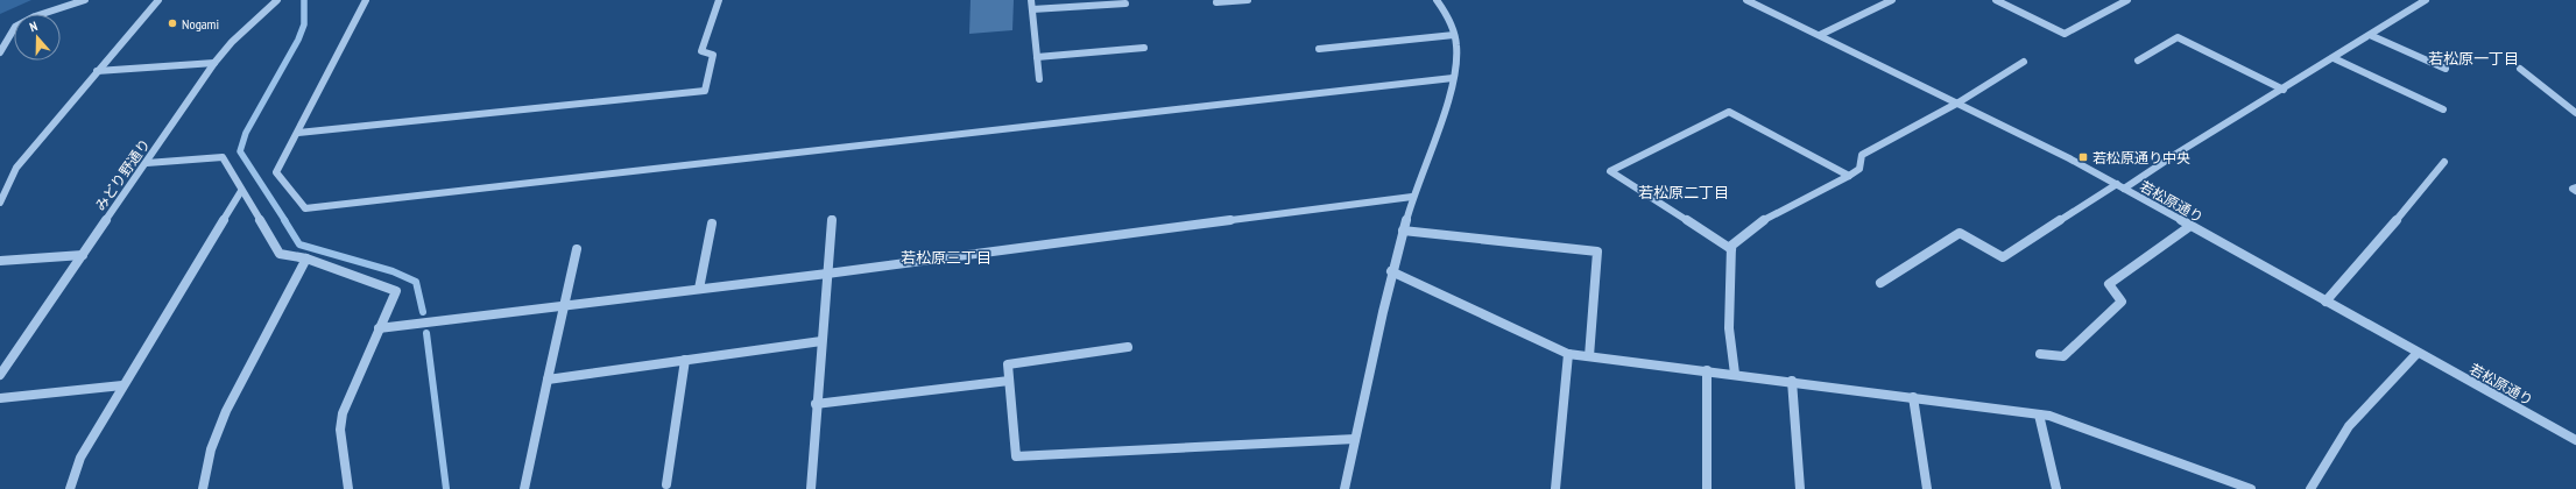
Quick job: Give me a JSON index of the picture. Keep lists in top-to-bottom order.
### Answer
{
  "streets": {
    "street": ["みどり野通り", "若松原通り"]
  },
  "districts": ["若松原一丁目", "若松原二丁目", "若松原三丁目"],
  "places": {
    "other": ["Nogami"],
    "transit": ["若松原通り中央"]
  },
  "north": "top"
}
